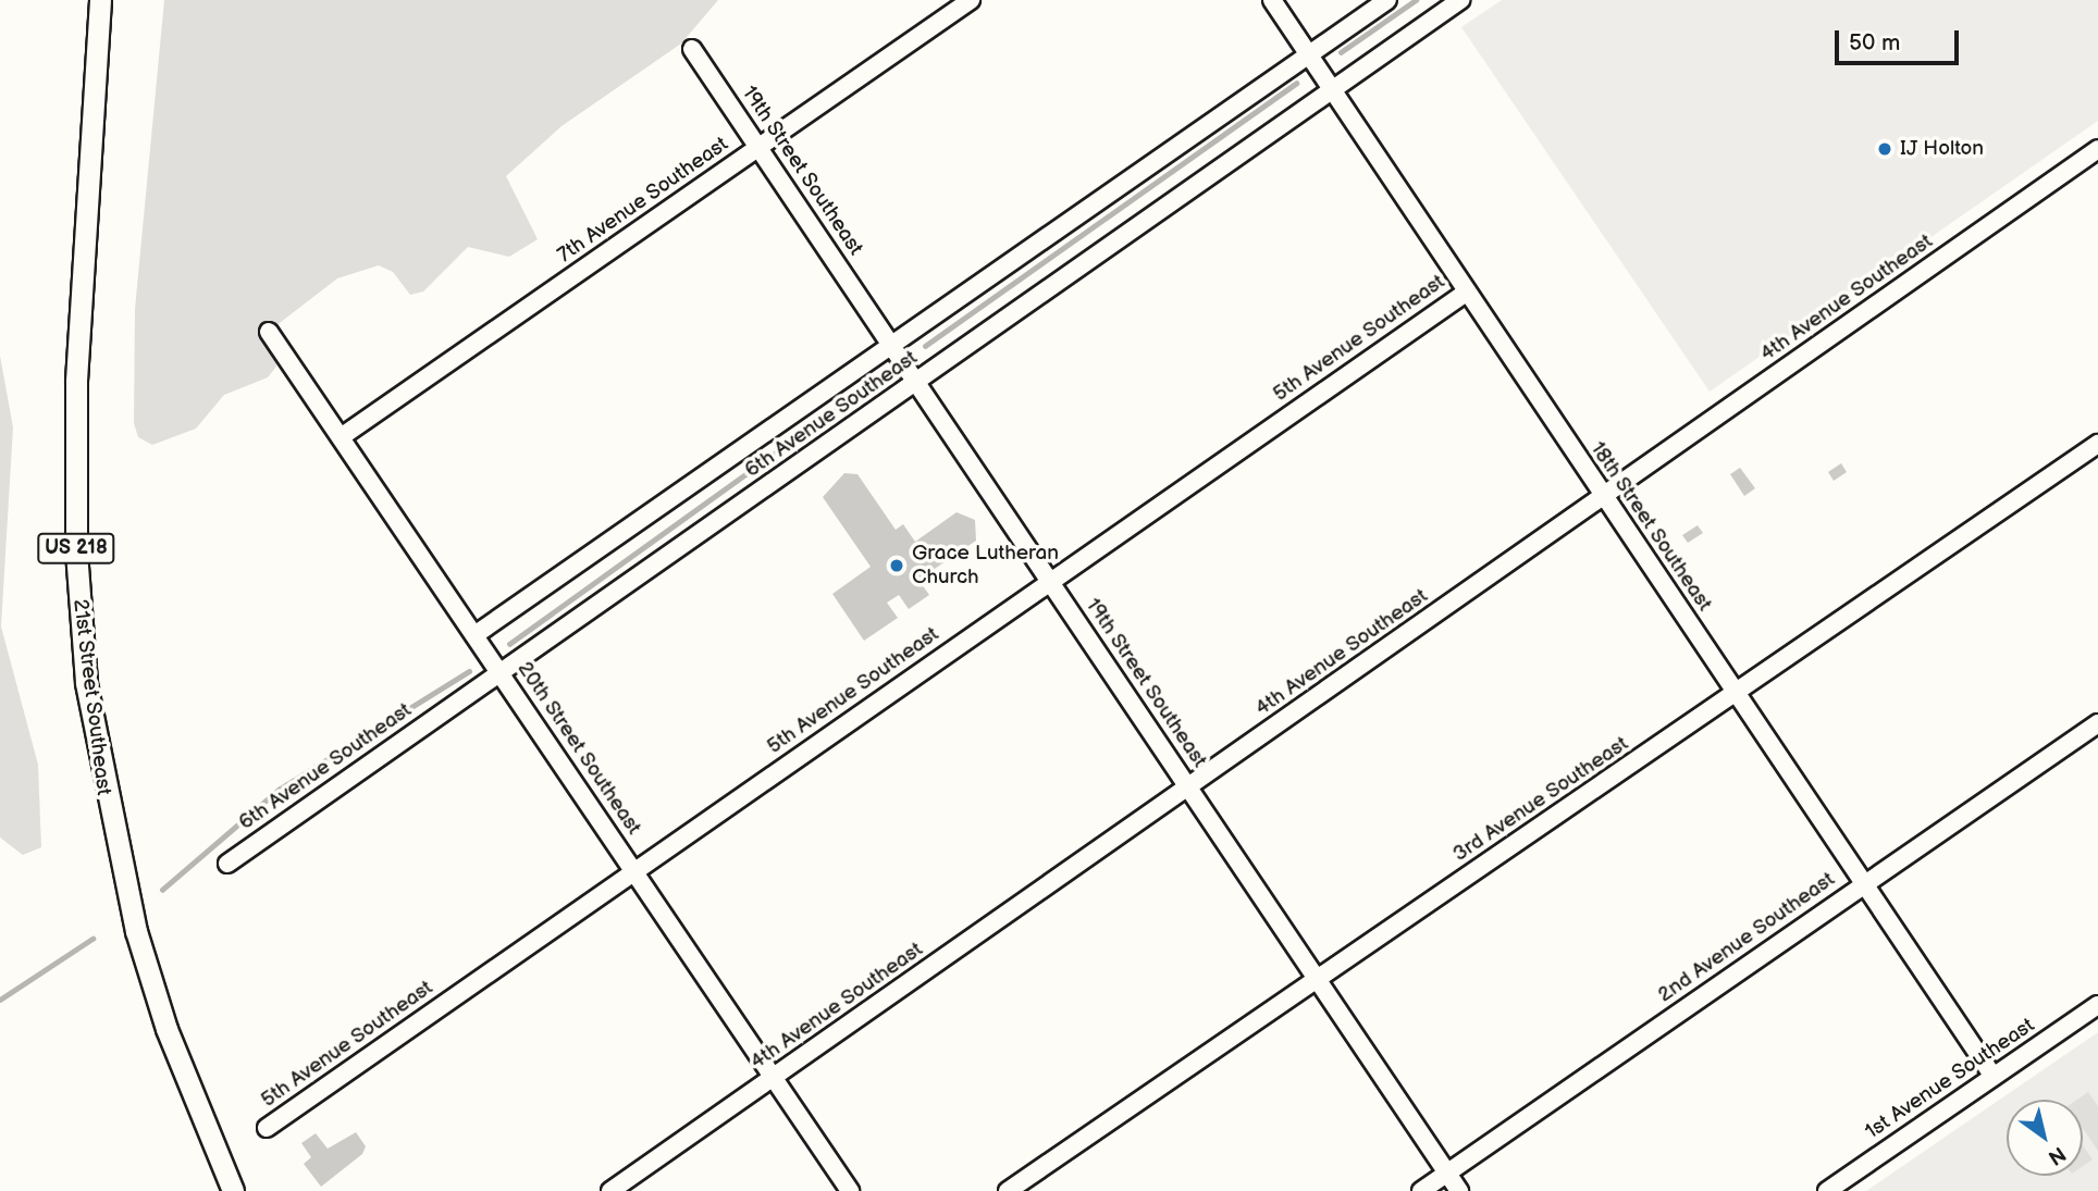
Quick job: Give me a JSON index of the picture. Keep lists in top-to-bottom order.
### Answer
{
  "streets": {
    "main road": ["US 218", "21st Street Southeast"],
    "street": [
      "19th Street Southeast",
      "7th Avenue Southeast",
      "4th Avenue Southeast",
      "5th Avenue Southeast",
      "6th Avenue Southeast",
      "18th Street Southeast",
      "20th Street Southeast",
      "3rd Avenue Southeast",
      "2nd Avenue Southeast",
      "1st Avenue Southeast"
    ]
  },
  "crossings": [
    ["19th Street Southeast", "7th Avenue Southeast"],
    ["19th Street Southeast", "4th Avenue Southeast"],
    ["19th Street Southeast", "5th Avenue Southeast"],
    ["19th Street Southeast", "6th Avenue Southeast"],
    ["19th Street Southeast", "3rd Avenue Southeast"],
    ["19th Street Southeast", "2nd Avenue Southeast"],
    ["7th Avenue Southeast", "20th Street Southeast"],
    ["4th Avenue Southeast", "18th Street Southeast"],
    ["4th Avenue Southeast", "20th Street Southeast"],
    ["5th Avenue Southeast", "18th Street Southeast"],
    ["5th Avenue Southeast", "20th Street Southeast"],
    ["6th Avenue Southeast", "18th Street Southeast"],
    ["6th Avenue Southeast", "20th Street Southeast"],
    ["18th Street Southeast", "3rd Avenue Southeast"],
    ["18th Street Southeast", "2nd Avenue Southeast"],
    ["18th Street Southeast", "1st Avenue Southeast"]
  ],
  "places": ["IJ Holton", "Grace Lutheran Church"],
  "scale_bar": "50 m",
  "north": "bottom right"
}
